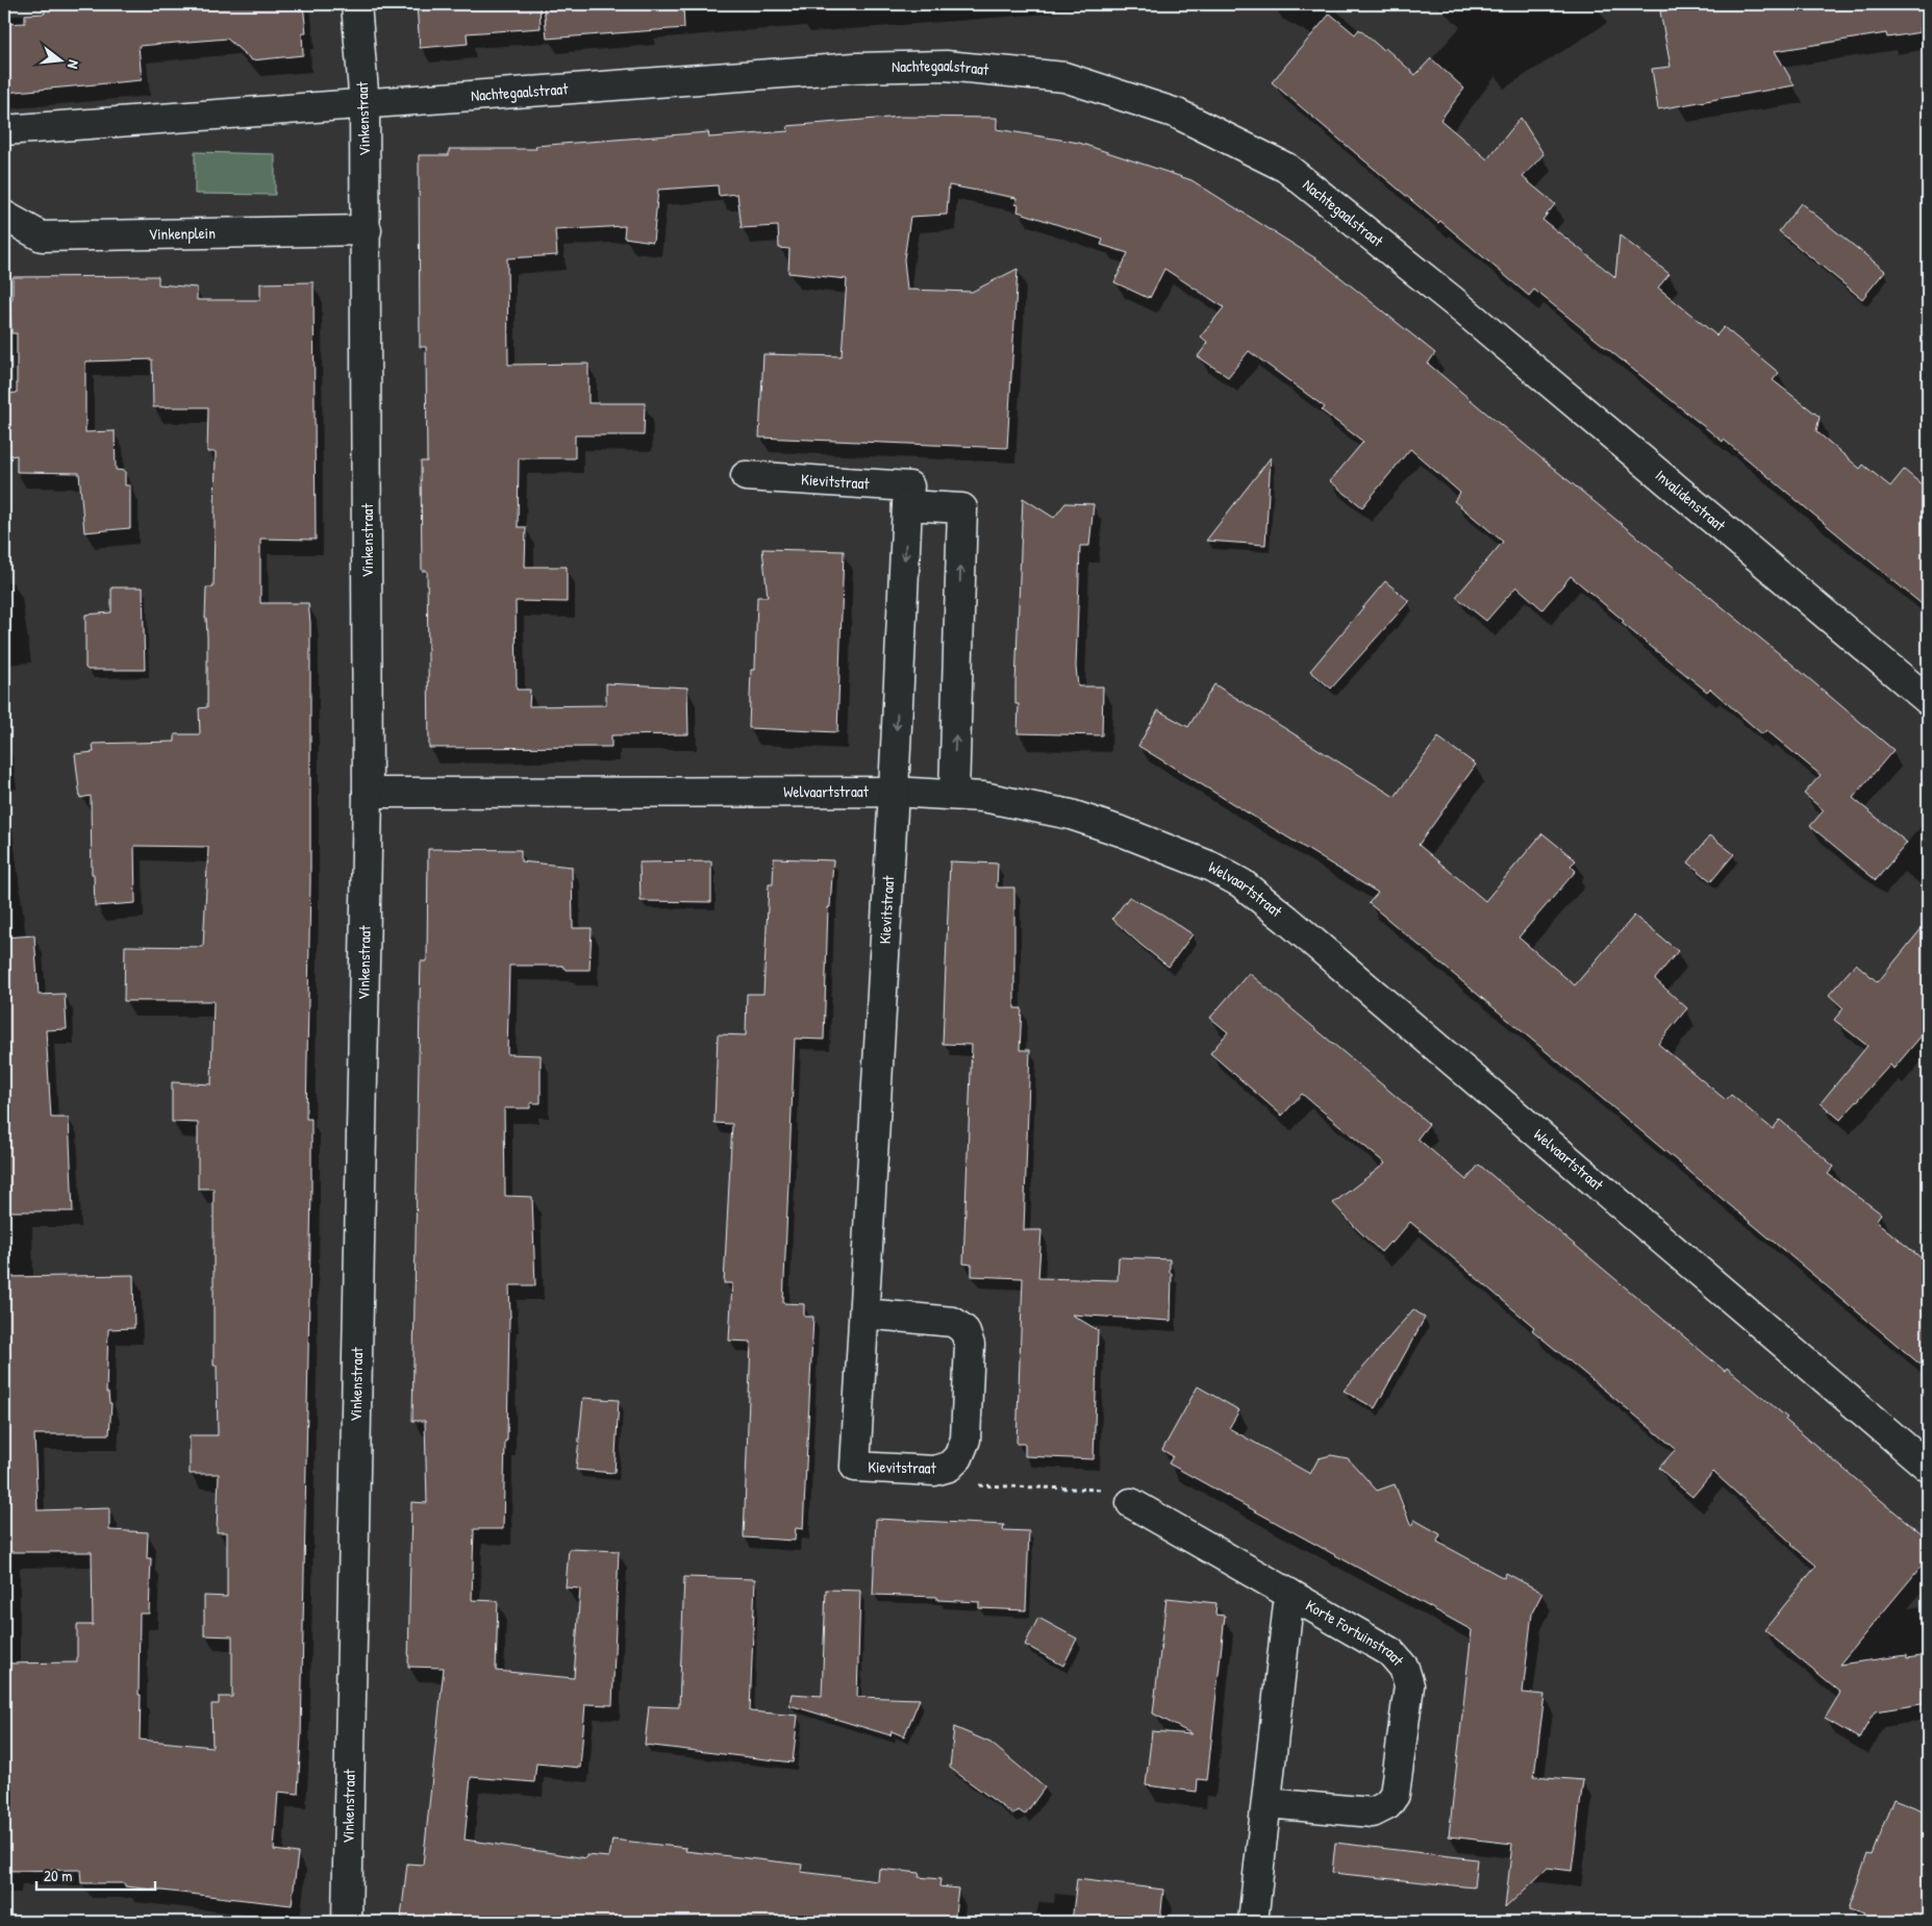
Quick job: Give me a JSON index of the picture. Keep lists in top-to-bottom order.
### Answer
{
  "streets": {
    "street": [
      "Nachtegaalstraat",
      "Vinkenstraat",
      "Vinkenplein",
      "Kievitstraat",
      "Invalidenstraat",
      "Welvaartstraat",
      "Korte Fortuinstraat"
    ]
  },
  "crossings": [
    ["Nachtegaalstraat", "Vinkenstraat"],
    ["Nachtegaalstraat", "Invalidenstraat"],
    ["Vinkenstraat", "Vinkenplein"],
    ["Vinkenstraat", "Welvaartstraat"],
    ["Kievitstraat", "Welvaartstraat"]
  ],
  "scale_bar": "20 m",
  "north": "right"
}
